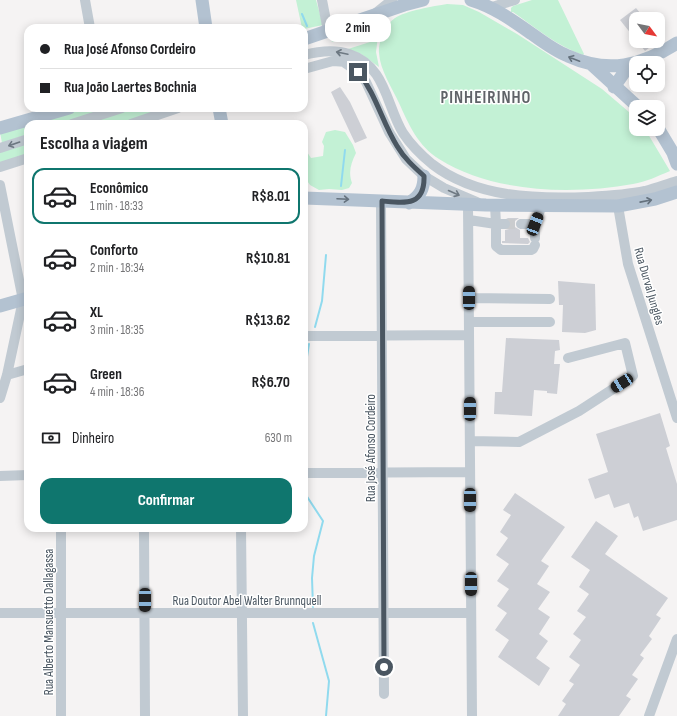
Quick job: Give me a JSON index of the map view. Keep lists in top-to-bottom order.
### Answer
{
  "streets": {
    "street": [
      "Rua Durval Jungles",
      "Rua José Afonso Cordeiro",
      "Rua Doutor Abel Walter Brunnquell",
      "Rua Alberto Mansuetto Dallagassa"
    ]
  },
  "crossings": [
    ["Rua José Afonso Cordeiro", "Rua Doutor Abel Walter Brunnquell"],
    ["Rua Doutor Abel Walter Brunnquell", "Rua Alberto Mansuetto Dallagassa"]
  ],
  "districts": ["PINHEIRINHO"],
  "north": "bottom right",
  "page": {
    "bubble": "2 min",
    "banner": ["Rua José Afonso Cordeiro", "Rua João Laertes Bochnia"],
    "heading": "Escolha a viagem",
    "list": [
      {
        "name": "Econômico",
        "note": "1 min · 18:33",
        "value": "R$8.01"
      },
      {
        "name": "Conforto",
        "note": "2 min · 18:34",
        "value": "R$10.81"
      },
      {
        "name": "XL",
        "note": "3 min · 18:35",
        "value": "R$13.62"
      },
      {
        "name": "Green",
        "note": "4 min · 18:36",
        "value": "R$6.70"
      }
    ],
    "pay": ["Dinheiro", "630 m"],
    "buttons": "Confirmar"
  }
}
